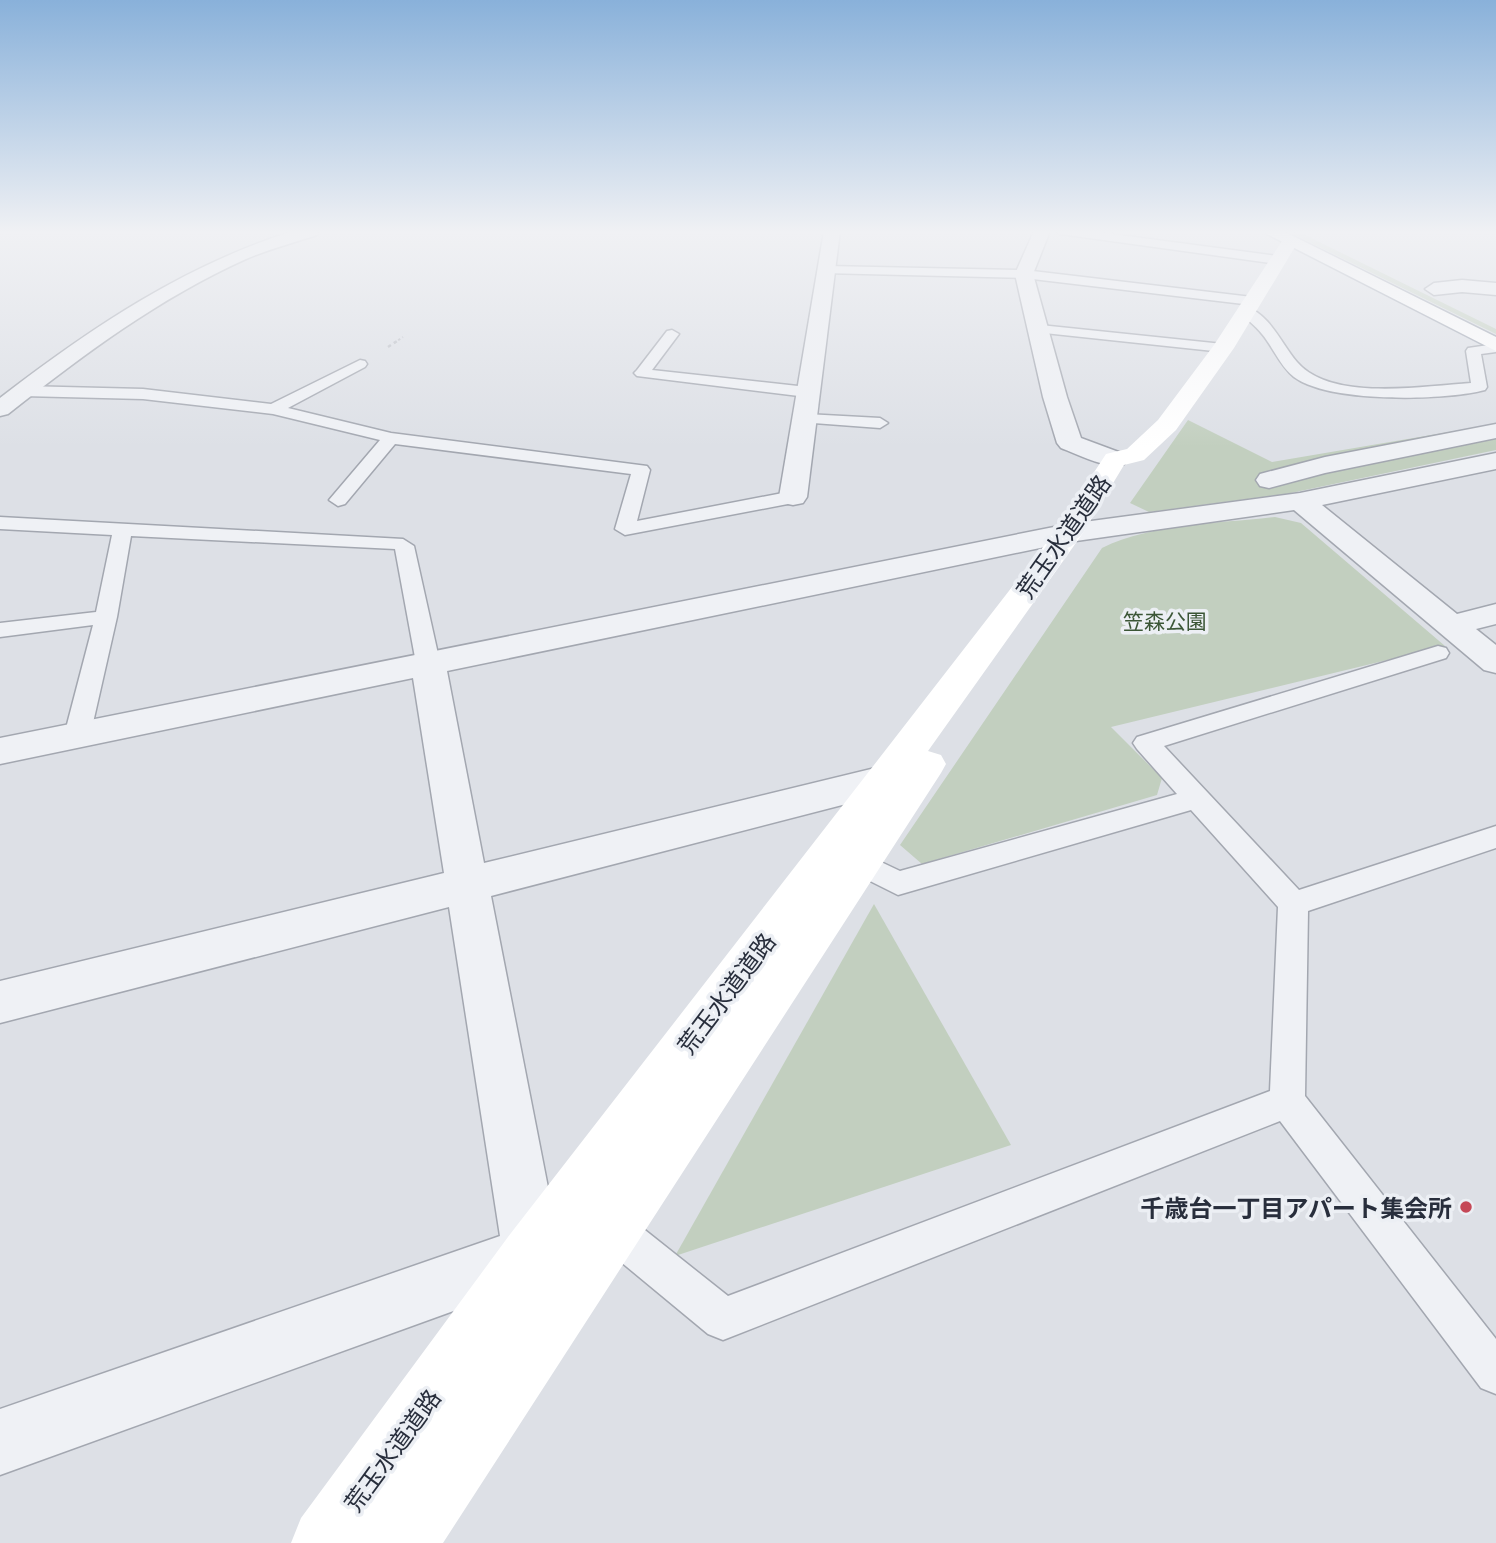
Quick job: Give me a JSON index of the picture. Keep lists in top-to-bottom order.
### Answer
{
  "streets": {
    "main road": ["荒玉水道道路"]
  },
  "parks": ["笠森公園"],
  "places": ["千歳台一丁目アパート集会所"]
}
